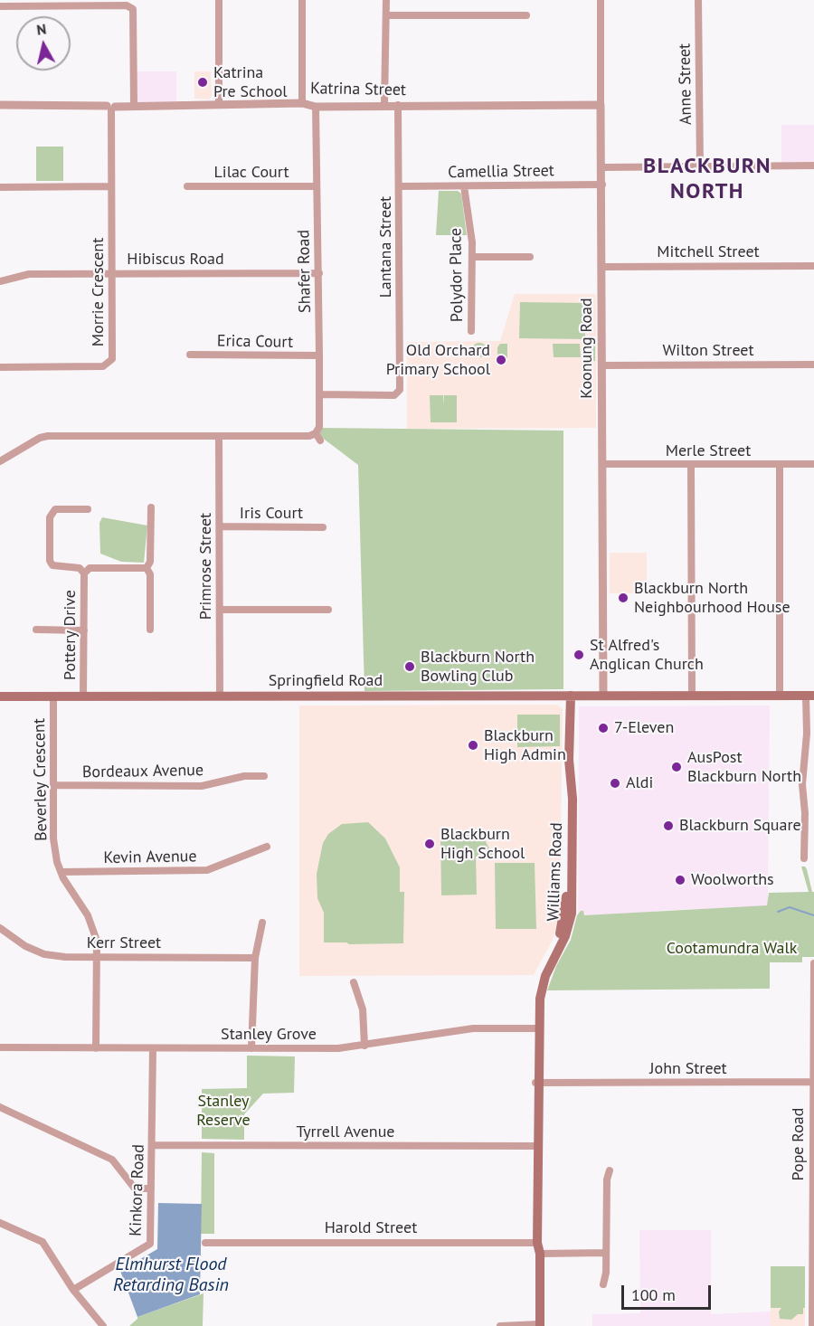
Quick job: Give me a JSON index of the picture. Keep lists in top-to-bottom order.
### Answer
{
  "streets": {
    "main road": ["Springfield Road", "Williams Road"],
    "street": [
      "Anne Street",
      "Katrina Street",
      "Camellia Street",
      "Lilac Court",
      "Lantana Street",
      "Mitchell Street",
      "Hibiscus Road",
      "Shafer Road",
      "Polydor Place",
      "Morrie Crescent",
      "Erica Court",
      "Koonung Road",
      "Wilton Street",
      "Merle Street",
      "Iris Court",
      "Primrose Street",
      "Pottery Drive",
      "Bordeaux Avenue",
      "Beverley Crescent",
      "Kevin Avenue",
      "Kerr Street",
      "Stanley Grove",
      "John Street",
      "Tyrrell Avenue",
      "Pope Road",
      "Kinkora Road",
      "Harold Street"
    ]
  },
  "crossings": [
    ["Katrina Street", "Lantana Street"],
    ["Katrina Street", "Shafer Road"],
    ["Katrina Street", "Morrie Crescent"],
    ["Katrina Street", "Koonung Road"],
    ["Camellia Street", "Lantana Street"],
    ["Camellia Street", "Polydor Place"],
    ["Camellia Street", "Koonung Road"],
    ["Lilac Court", "Shafer Road"],
    ["Lantana Street", "Shafer Road"],
    ["Mitchell Street", "Koonung Road"],
    ["Hibiscus Road", "Shafer Road"],
    ["Hibiscus Road", "Morrie Crescent"],
    ["Shafer Road", "Erica Court"],
    ["Koonung Road", "Wilton Street"],
    ["Koonung Road", "Merle Street"],
    ["Koonung Road", "Springfield Road"],
    ["Iris Court", "Primrose Street"],
    ["Primrose Street", "Springfield Road"],
    ["Pottery Drive", "Springfield Road"],
    ["Springfield Road", "Beverley Crescent"],
    ["Springfield Road", "Williams Road"],
    ["Bordeaux Avenue", "Beverley Crescent"],
    ["Beverley Crescent", "Kevin Avenue"],
    ["Beverley Crescent", "Kerr Street"],
    ["Beverley Crescent", "Stanley Grove"],
    ["Williams Road", "Stanley Grove"],
    ["Williams Road", "John Street"],
    ["Williams Road", "Tyrrell Avenue"],
    ["Williams Road", "Harold Street"],
    ["Stanley Grove", "Kinkora Road"],
    ["John Street", "Pope Road"],
    ["Tyrrell Avenue", "Kinkora Road"]
  ],
  "districts": ["BLACKBURN NORTH"],
  "water": ["Elmhurst Flood Retarding Basin"],
  "parks": ["Cootamundra Walk", "Stanley Reserve"],
  "places": [
    "Katrina Pre School",
    "Old Orchard Primary School",
    "Blackburn North Neighbourhood House",
    "St Alfred's Anglican Church",
    "Blackburn North Bowling Club",
    "7-Eleven",
    "Blackburn High Admin",
    "AusPost Blackburn North",
    "Aldi",
    "Blackburn Square",
    "Blackburn High School",
    "Woolworths"
  ],
  "scale_bar": "100 m",
  "north": "top"
}
